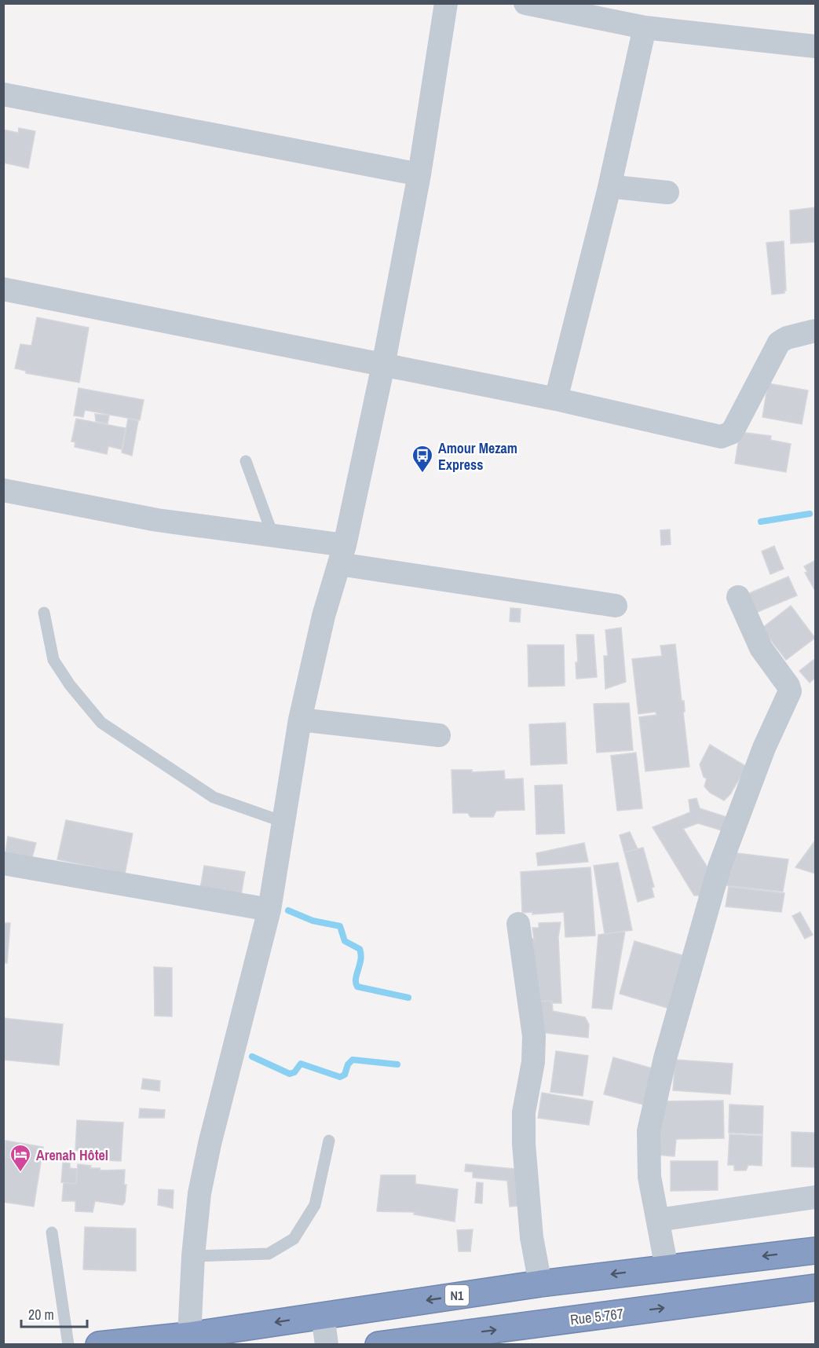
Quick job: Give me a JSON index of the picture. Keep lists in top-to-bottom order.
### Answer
{
  "streets": {
    "highway": ["N1", "Rue 5.767"]
  },
  "places": {
    "bus stop": ["Amour Mezam Express"],
    "hotel": ["Arenah Hôtel"]
  },
  "scale_bar": "20 m"
}
